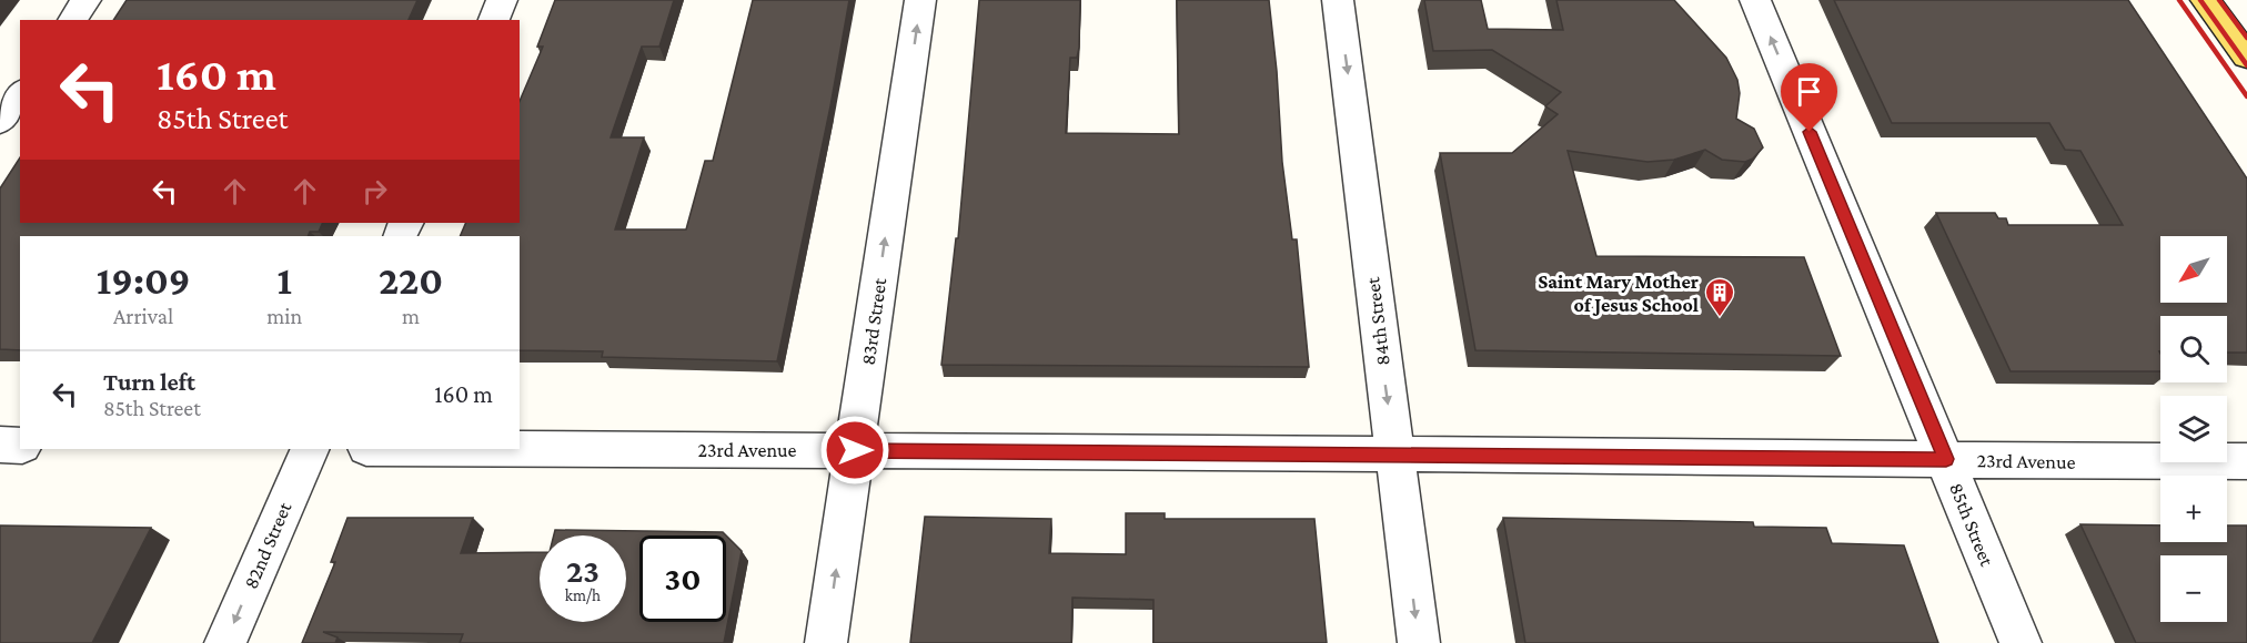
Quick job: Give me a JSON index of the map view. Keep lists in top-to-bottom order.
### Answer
{
  "streets": {
    "street": [
      "83rd Street",
      "84th Street",
      "23rd Avenue",
      "85th Street",
      "82nd Street"
    ]
  },
  "crossings": [
    ["83rd Street", "23rd Avenue"],
    ["84th Street", "23rd Avenue"],
    ["23rd Avenue", "85th Street"]
  ],
  "one_way": [
    "83rd Street",
    "84th Street",
    "85th Street",
    "82nd Street"
  ],
  "places": {
    "building": ["Saint Mary Mother of Jesus School"]
  },
  "north": "bottom left",
  "page": {
    "turn": ["160 m", "85th Street"],
    "map_buttons": ["+", "−"],
    "eta": [
      "19:09",
      "Arrival",
      "1",
      "min",
      "220",
      "m"
    ],
    "list": [
      {
        "name": "Turn left",
        "note": "85th Street",
        "value": "160 m"
      }
    ],
    "speed": "23 km/h",
    "limit": "30"
  }
}
